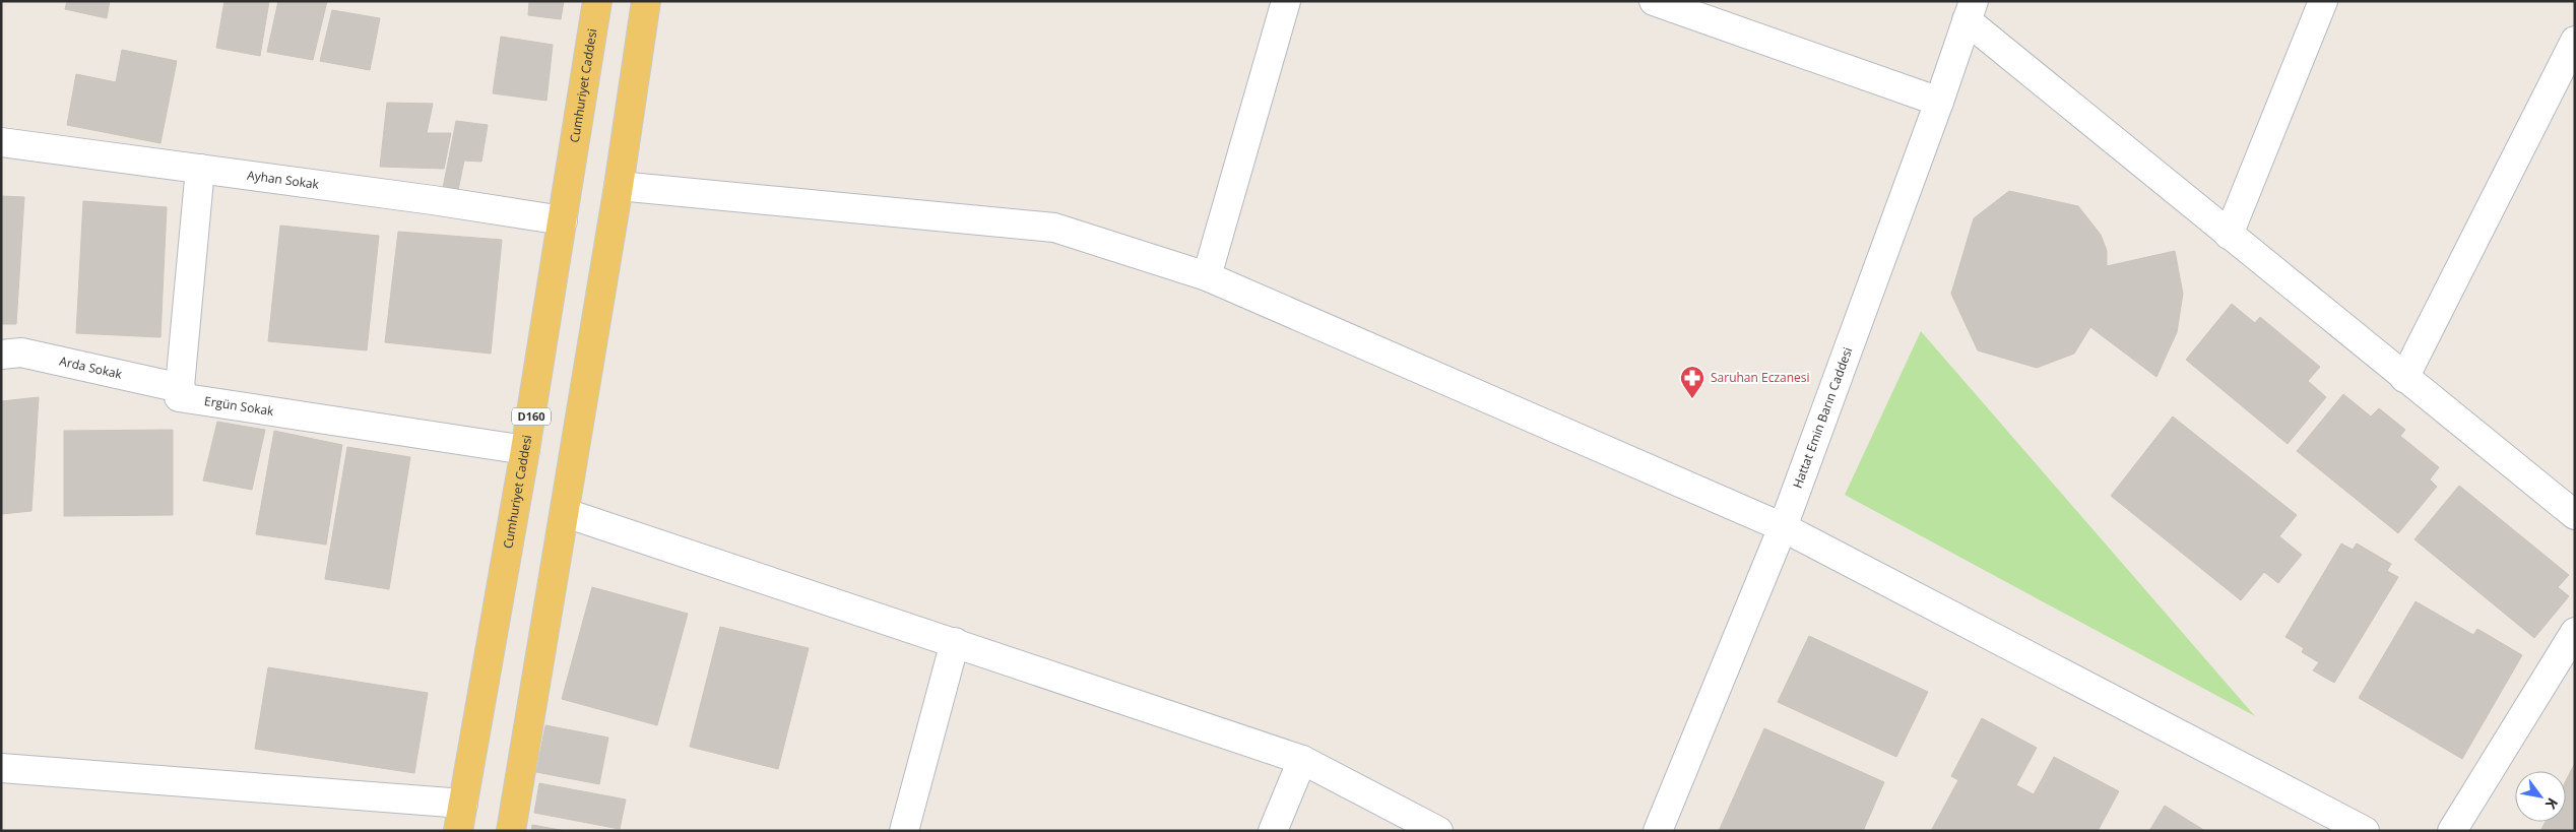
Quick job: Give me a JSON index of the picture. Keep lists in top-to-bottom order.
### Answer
{
  "streets": {
    "main road": ["Cumhuriyet Caddesi", "D160"],
    "street": [
      "Ayhan Sokak",
      "Arda Sokak",
      "Ergün Sokak",
      "Hattat Emin Barın Caddesi"
    ]
  },
  "crossings": [
    ["Cumhuriyet Caddesi", "Ayhan Sokak"],
    ["Cumhuriyet Caddesi", "Ergün Sokak"],
    ["Arda Sokak", "Ergün Sokak"]
  ],
  "places": {
    "pharmacy": ["Saruhan Eczanesi"]
  },
  "north": "bottom right"
}
